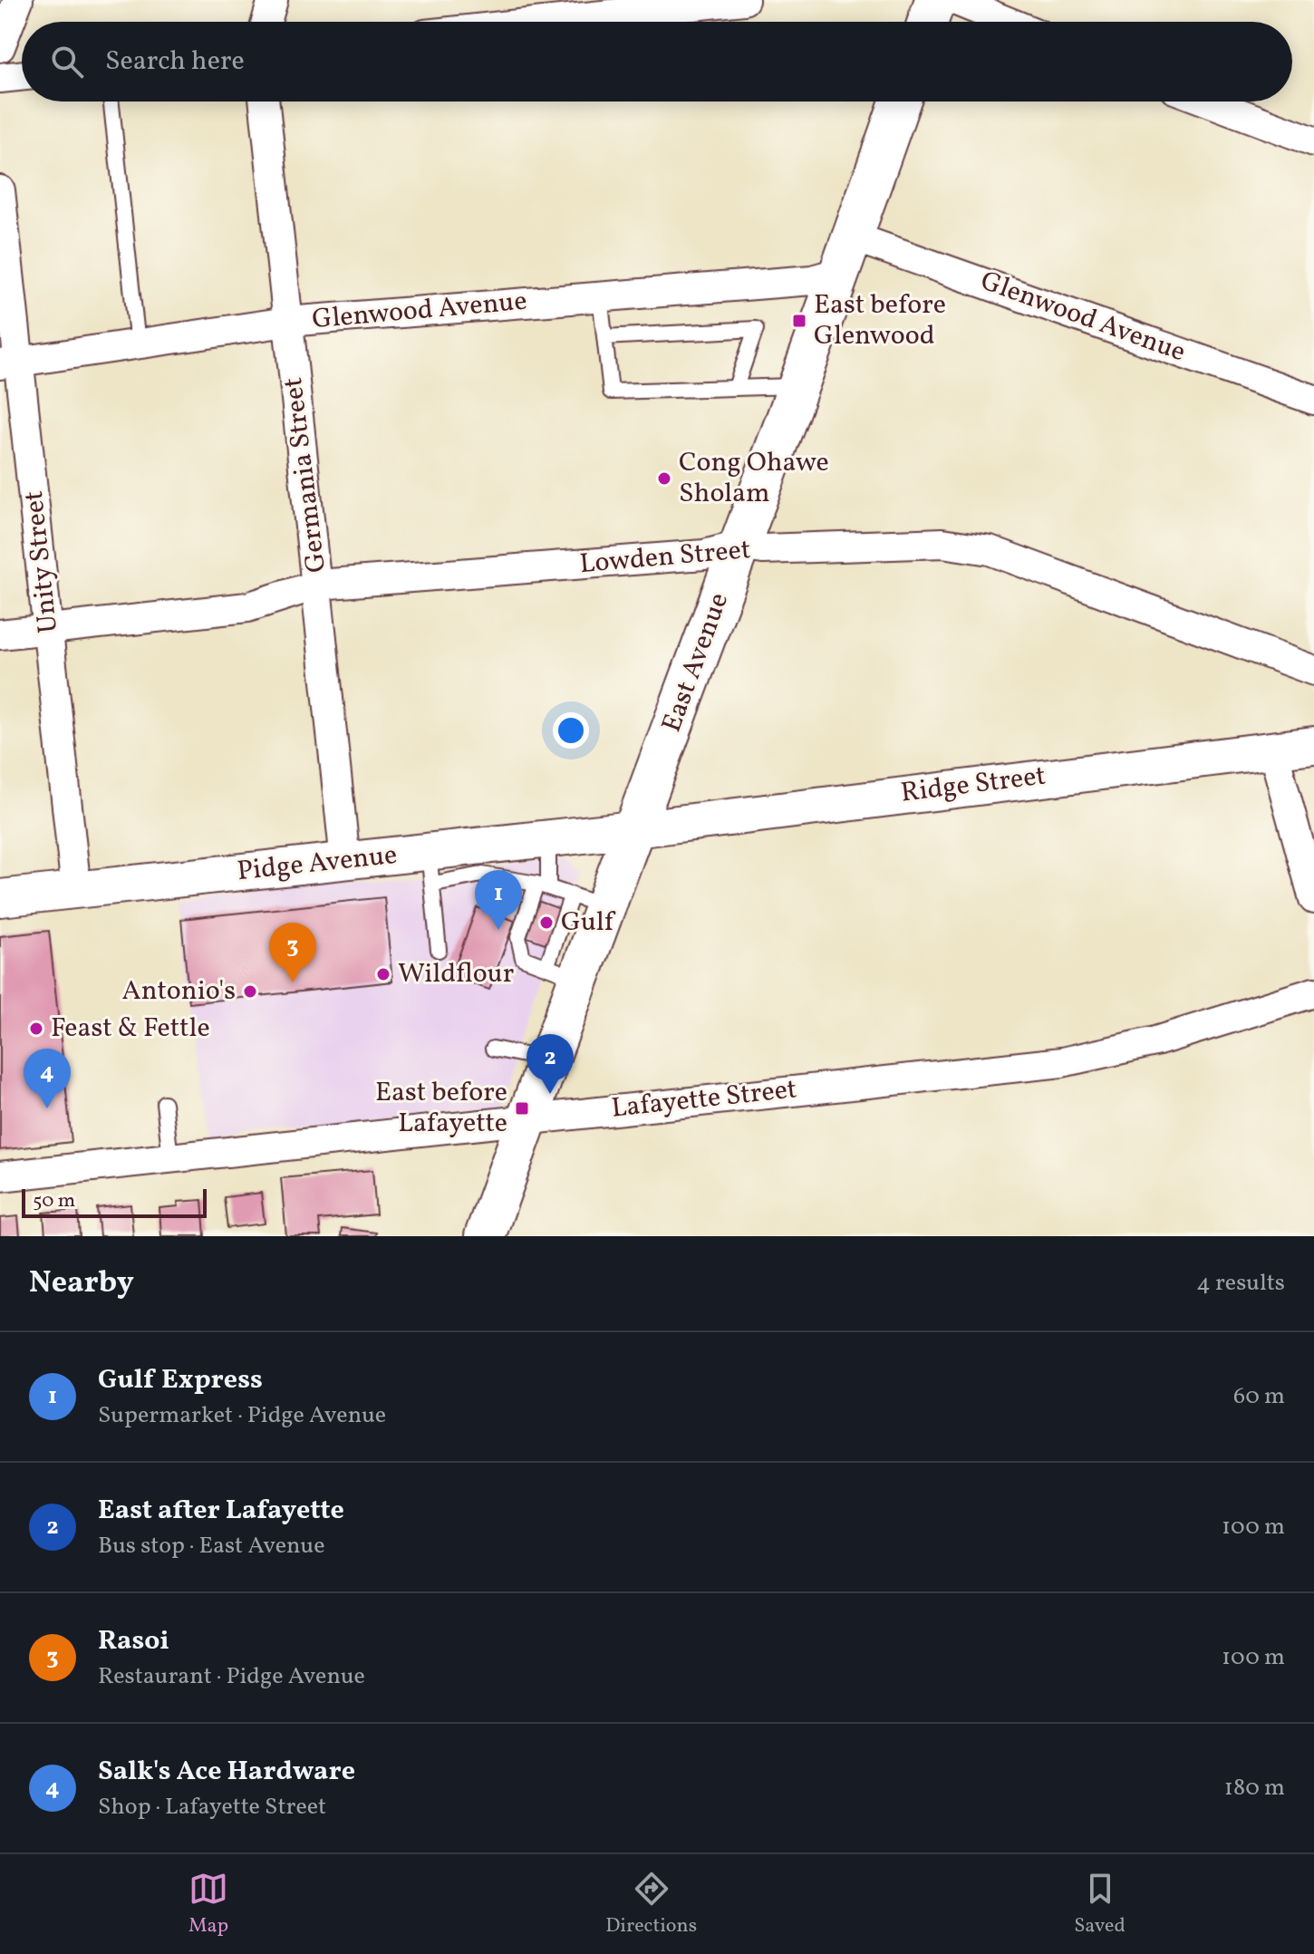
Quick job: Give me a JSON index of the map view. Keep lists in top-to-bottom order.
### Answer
{
  "streets": {
    "main road": ["East Avenue"],
    "street": [
      "Glenwood Avenue",
      "Germania Street",
      "Lowden Street",
      "Unity Street",
      "Ridge Street",
      "Pidge Avenue",
      "Lafayette Street"
    ]
  },
  "crossings": [
    ["Glenwood Avenue", "Germania Street"],
    ["Glenwood Avenue", "Unity Street"],
    ["Glenwood Avenue", "East Avenue"],
    ["Germania Street", "Lowden Street"],
    ["Germania Street", "Pidge Avenue"],
    ["Lowden Street", "Unity Street"],
    ["Lowden Street", "East Avenue"],
    ["Unity Street", "Pidge Avenue"],
    ["East Avenue", "Ridge Street"],
    ["East Avenue", "Pidge Avenue"],
    ["East Avenue", "Lafayette Street"],
    ["Ridge Street", "Pidge Avenue"]
  ],
  "places": {
    "transit": ["East before Glenwood", "East before Lafayette"],
    "other": [
      "Cong Ohawe Sholam",
      "Gulf",
      "Wildflour",
      "Antonio's",
      "Feast & Fettle"
    ]
  },
  "scale_bar": "50 m",
  "page": {
    "search": "Search here",
    "pins": [
      "1",
      "3",
      "2",
      "4"
    ],
    "scale": "50 m",
    "heading": ["Nearby", "4 results"],
    "list": [
      {
        "mark": "1",
        "name": "Gulf Express",
        "note": "Supermarket · Pidge Avenue",
        "value": "60 m"
      },
      {
        "mark": "2",
        "name": "East after Lafayette",
        "note": "Bus stop · East Avenue",
        "value": "100 m"
      },
      {
        "mark": "3",
        "name": "Rasoi",
        "note": "Restaurant · Pidge Avenue",
        "value": "100 m"
      },
      {
        "mark": "4",
        "name": "Salk's Ace Hardware",
        "note": "Shop · Lafayette Street",
        "value": "180 m"
      }
    ],
    "nav": ["Map", "Directions", "Saved"]
  }
}
